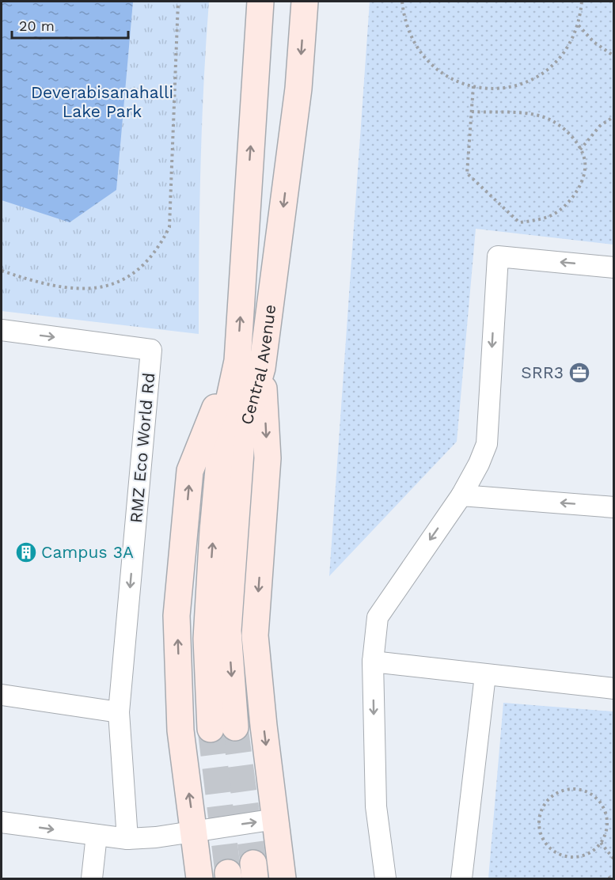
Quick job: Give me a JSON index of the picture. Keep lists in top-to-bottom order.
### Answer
{
  "streets": {
    "street": ["Central Avenue"],
    "lane": ["RMZ Eco World Rd"]
  },
  "parks": ["Deverabisanahalli Lake Park"],
  "places": {
    "office": ["SRR3"],
    "building": ["Campus 3A"]
  },
  "scale_bar": "20 m"
}
